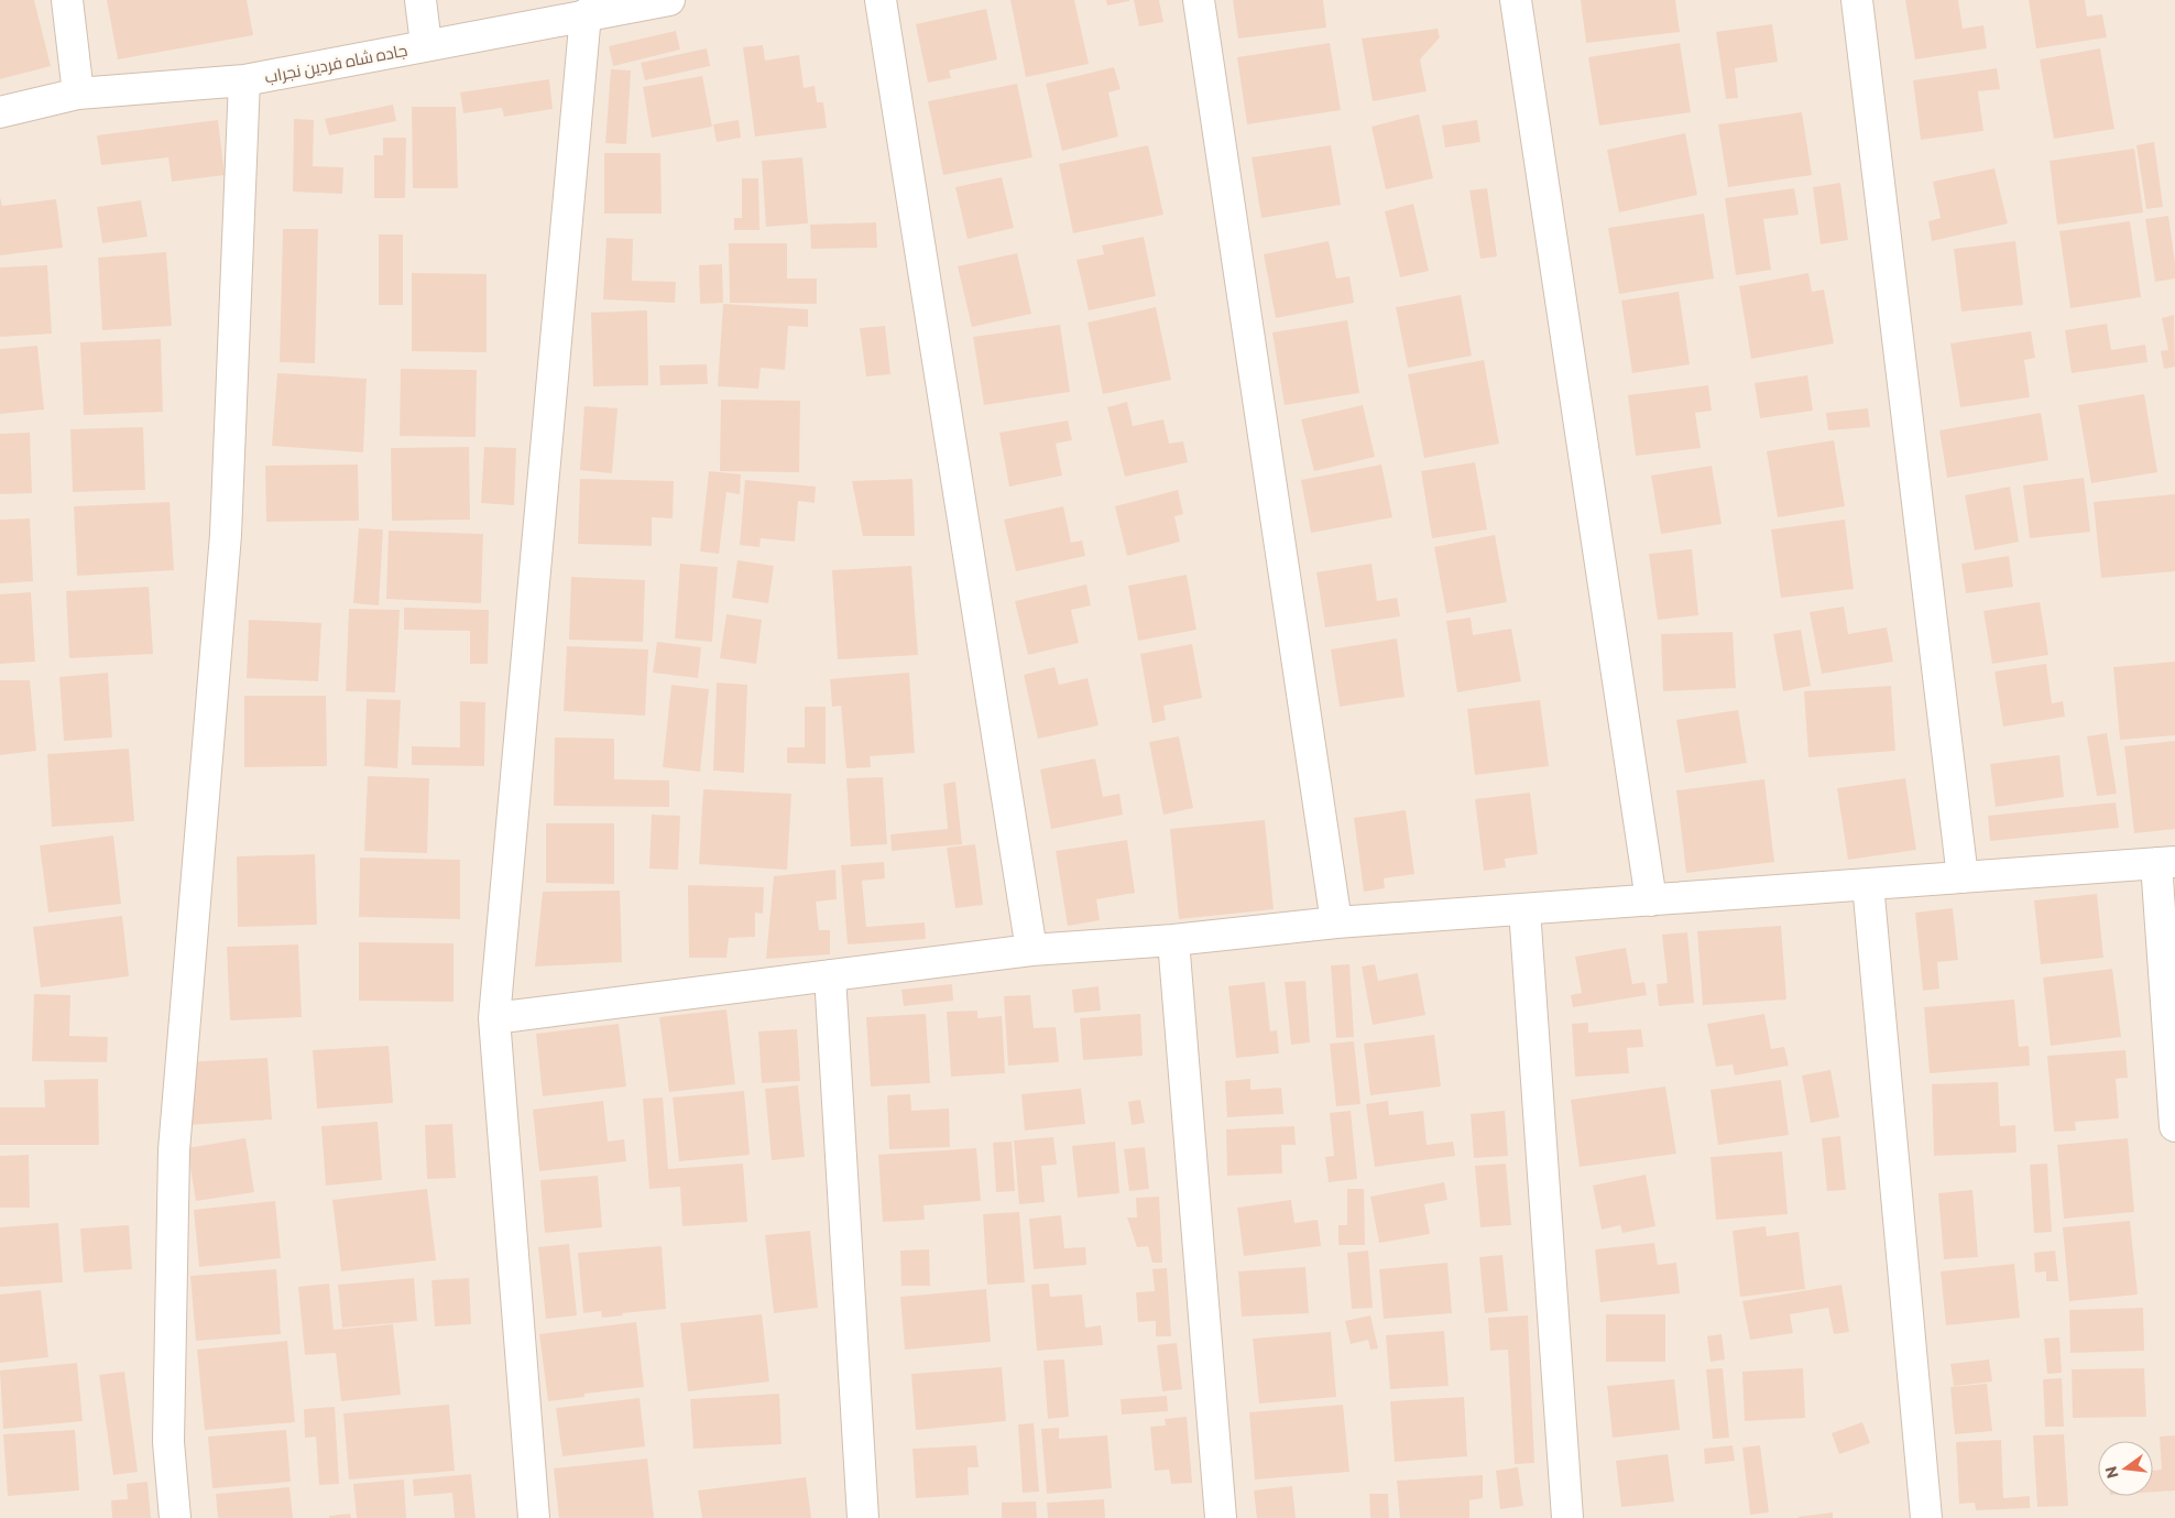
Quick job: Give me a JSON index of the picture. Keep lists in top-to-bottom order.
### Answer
{
  "streets": {
    "street": ["جاده شاه فردین نجراب"]
  },
  "north": "left"
}
